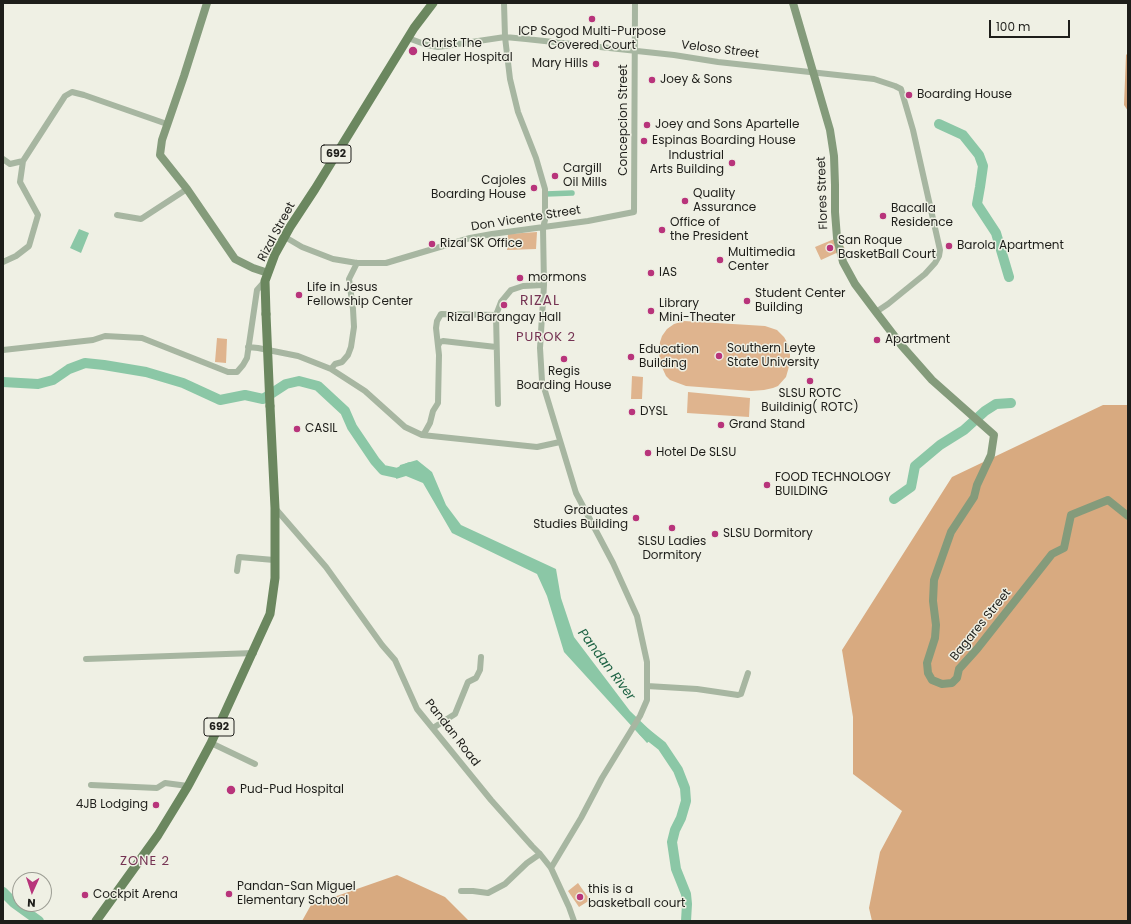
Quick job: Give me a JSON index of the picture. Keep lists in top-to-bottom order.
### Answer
{
  "streets": {
    "main road": ["692", "Rizal Street"],
    "street": [
      "Veloso Street",
      "Concepcion Street",
      "Flores Street",
      "Don Vicente Street",
      "Bagares Street",
      "Pandan Road"
    ]
  },
  "crossings": [
    ["Veloso Street", "Concepcion Street"],
    ["Veloso Street", "Flores Street"],
    ["Veloso Street", "Rizal Street"],
    ["Concepcion Street", "Don Vicente Street"],
    ["692", "Rizal Street"],
    ["692", "Pandan Road"],
    ["Flores Street", "Bagares Street"],
    ["Don Vicente Street", "Rizal Street"],
    ["Rizal Street", "Pandan Road"]
  ],
  "districts": ["RIZAL", "PUROK 2", "ZONE 2"],
  "water": ["Pandan River"],
  "places": [
    "ICP Sogod Multi-Purpose Covered Court",
    "Christ The Healer Hospital",
    "Mary Hills",
    "Joey & Sons",
    "Boarding House",
    "Joey and Sons Apartelle",
    "Espinas Boarding House",
    "Industrial Arts Building",
    "Cargill Oil Mills",
    "Cajoles Boarding House",
    "Quality Assurance",
    "Bacalla Residence",
    "Office of the President",
    "Rizal SK Office",
    "Barola Apartment",
    "San Roque BasketBall Court",
    "Multimedia Center",
    "IAS",
    "mormons",
    "Life in Jesus Fellowship Center",
    "Student Center Building",
    "Rizal Barangay Hall",
    "Library Mini-Theater",
    "Apartment",
    "Southern Leyte State University",
    "Education Building",
    "Regis Boarding House",
    "SLSU ROTC Buildinig( ROTC)",
    "DYSL",
    "Grand Stand",
    "CASIL",
    "Hotel De SLSU",
    "FOOD TECHNOLOGY BUILDING",
    "Graduates Studies Building",
    "SLSU Ladies Dormitory",
    "SLSU Dormitory",
    "Pud-Pud Hospital",
    "4JB Lodging",
    "Pandan-San Miguel Elementary School",
    "Cockpit Arena",
    "this is a basketball court"
  ],
  "scale_bar": "100 m",
  "north": "bottom"
}
